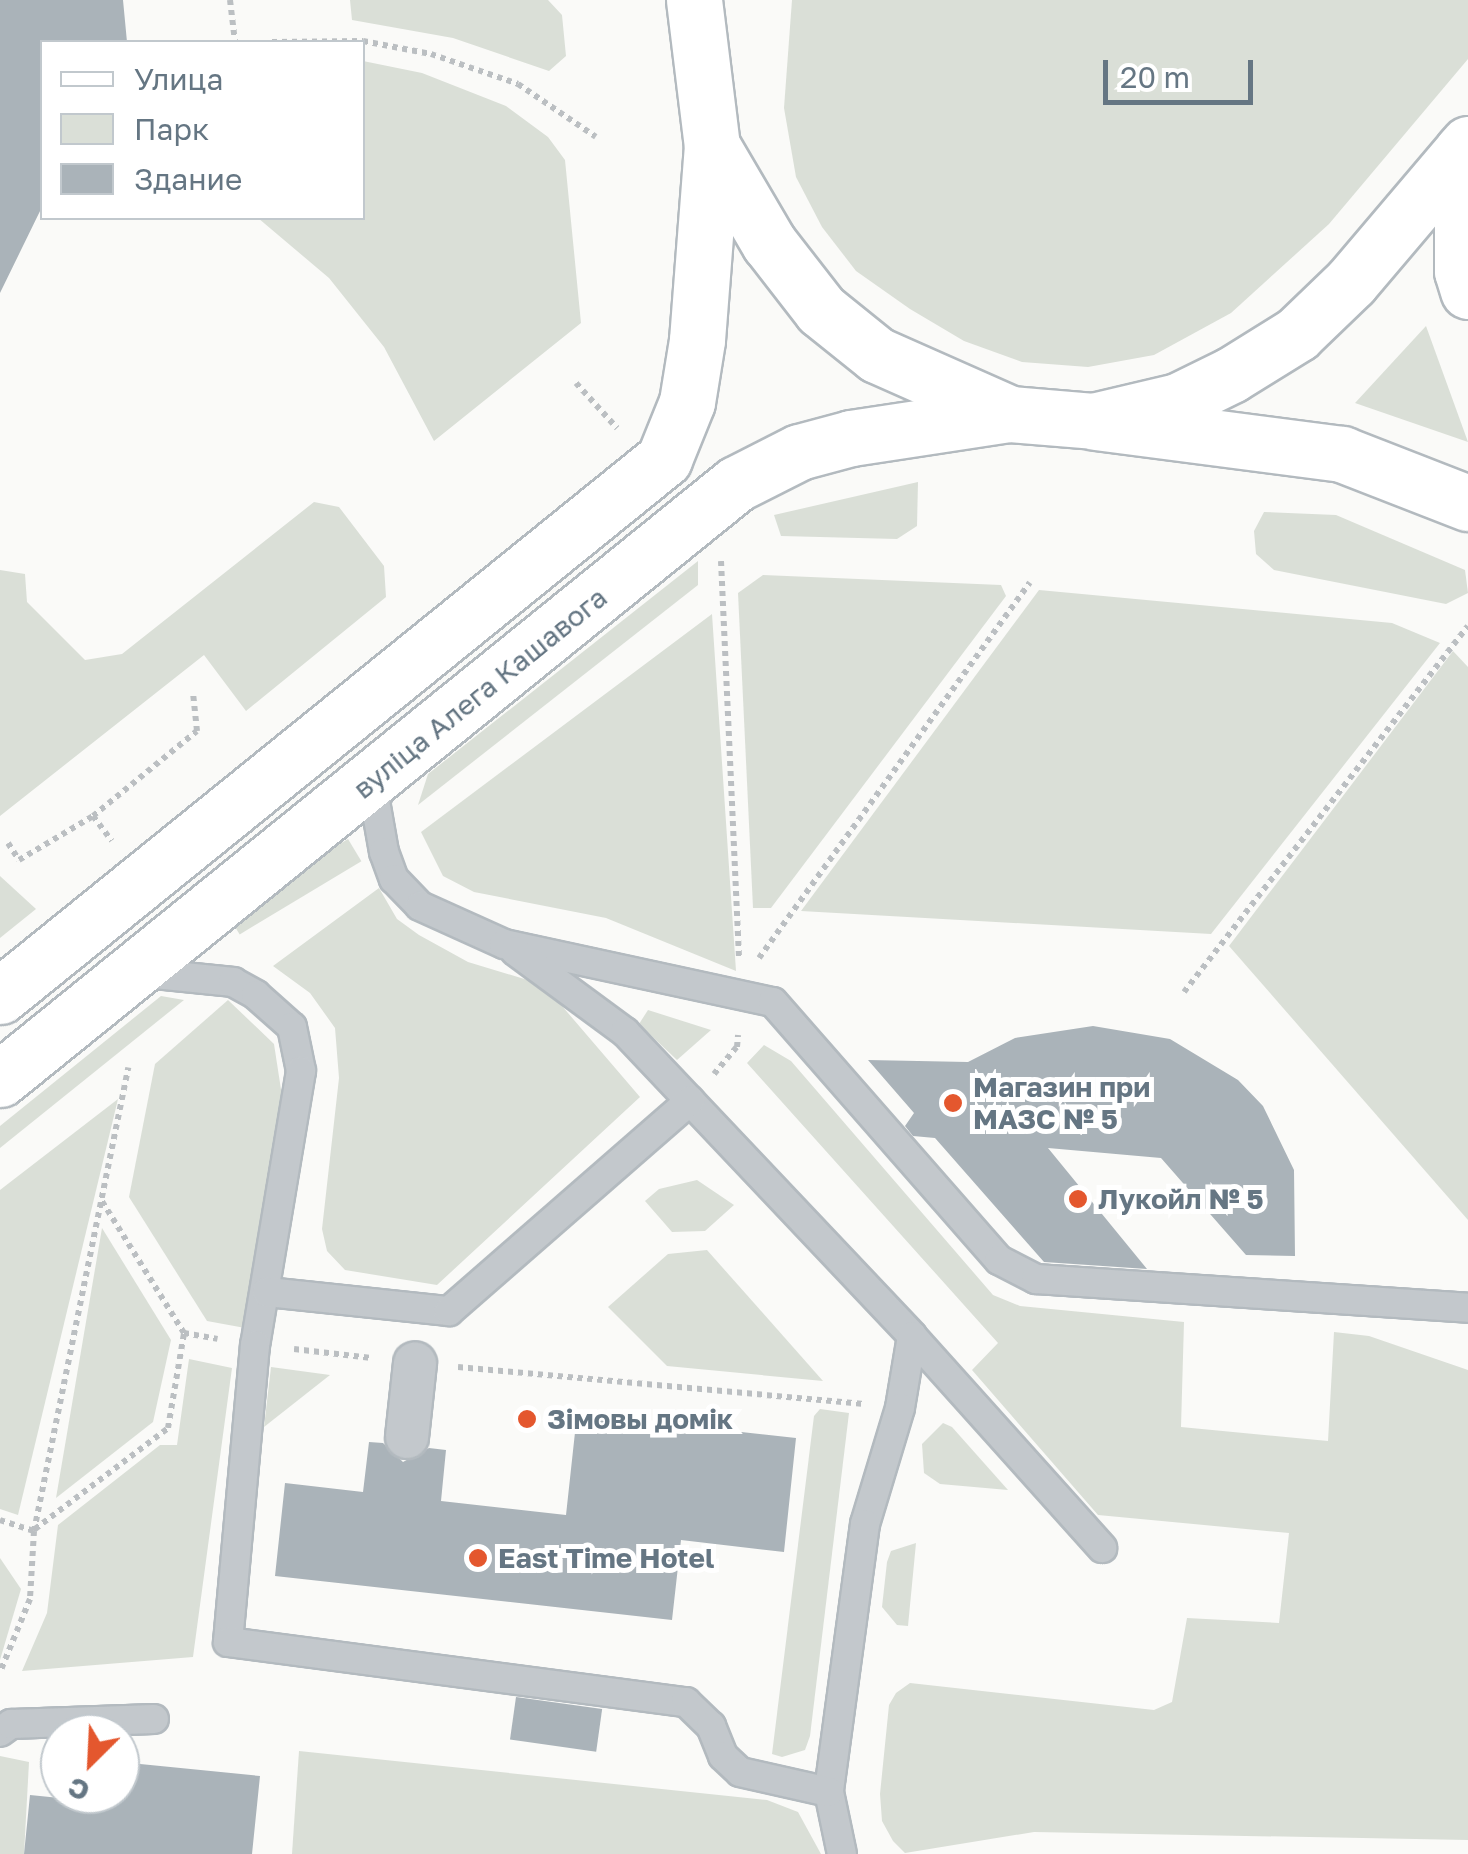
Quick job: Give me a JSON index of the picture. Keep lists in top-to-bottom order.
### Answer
{
  "streets": {
    "main road": ["вуліца Алега Кашавога"]
  },
  "places": [
    "Магазин при МАЗС № 5",
    "Лукойл № 5",
    "Зімовы домік",
    "East Time Hotel"
  ],
  "legend": ["Улица", "Парк", "Здание"],
  "scale_bar": "20 m",
  "north": "bottom left"
}
